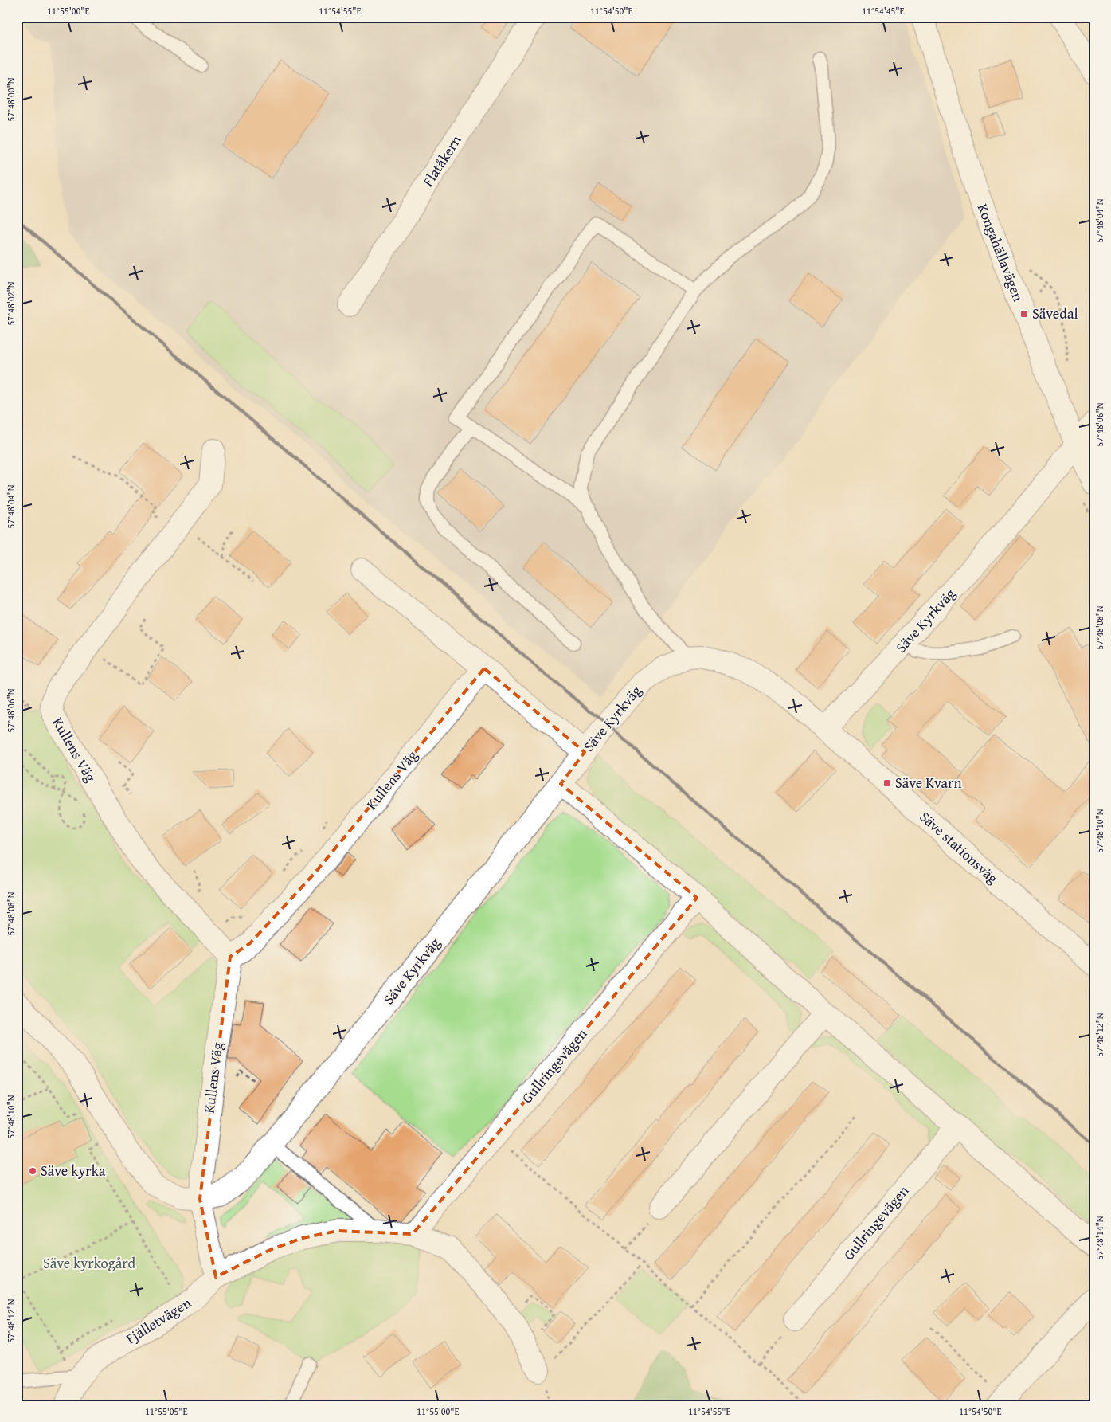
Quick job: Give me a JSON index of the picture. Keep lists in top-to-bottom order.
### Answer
{
  "streets": {
    "street": [
      "Flatåkern",
      "Kongahällavägen",
      "Säve Kyrkväg",
      "Kullens Väg",
      "Säve stationsväg",
      "Gullringevägen",
      "Fjälletvägen"
    ]
  },
  "crossings": [
    ["Kongahällavägen", "Säve Kyrkväg"],
    ["Säve Kyrkväg", "Kullens Väg"],
    ["Säve Kyrkväg", "Säve stationsväg"]
  ],
  "parks": ["Säve kyrkogård"],
  "places": {
    "transit": ["Sävedal", "Säve Kvarn"],
    "other": ["Säve kyrka"]
  },
  "coordinates": [
    "11°55'00\"E",
    "11°54'55\"E",
    "11°54'50\"E",
    "11°54'45\"E",
    "57°48'00\"N",
    "57°48'04\"N",
    "57°48'02\"N",
    "57°48'06\"N",
    "57°48'08\"N",
    "57°48'10\"N",
    "57°48'12\"N",
    "57°48'14\"N",
    "11°55'05\"E"
  ]
}
